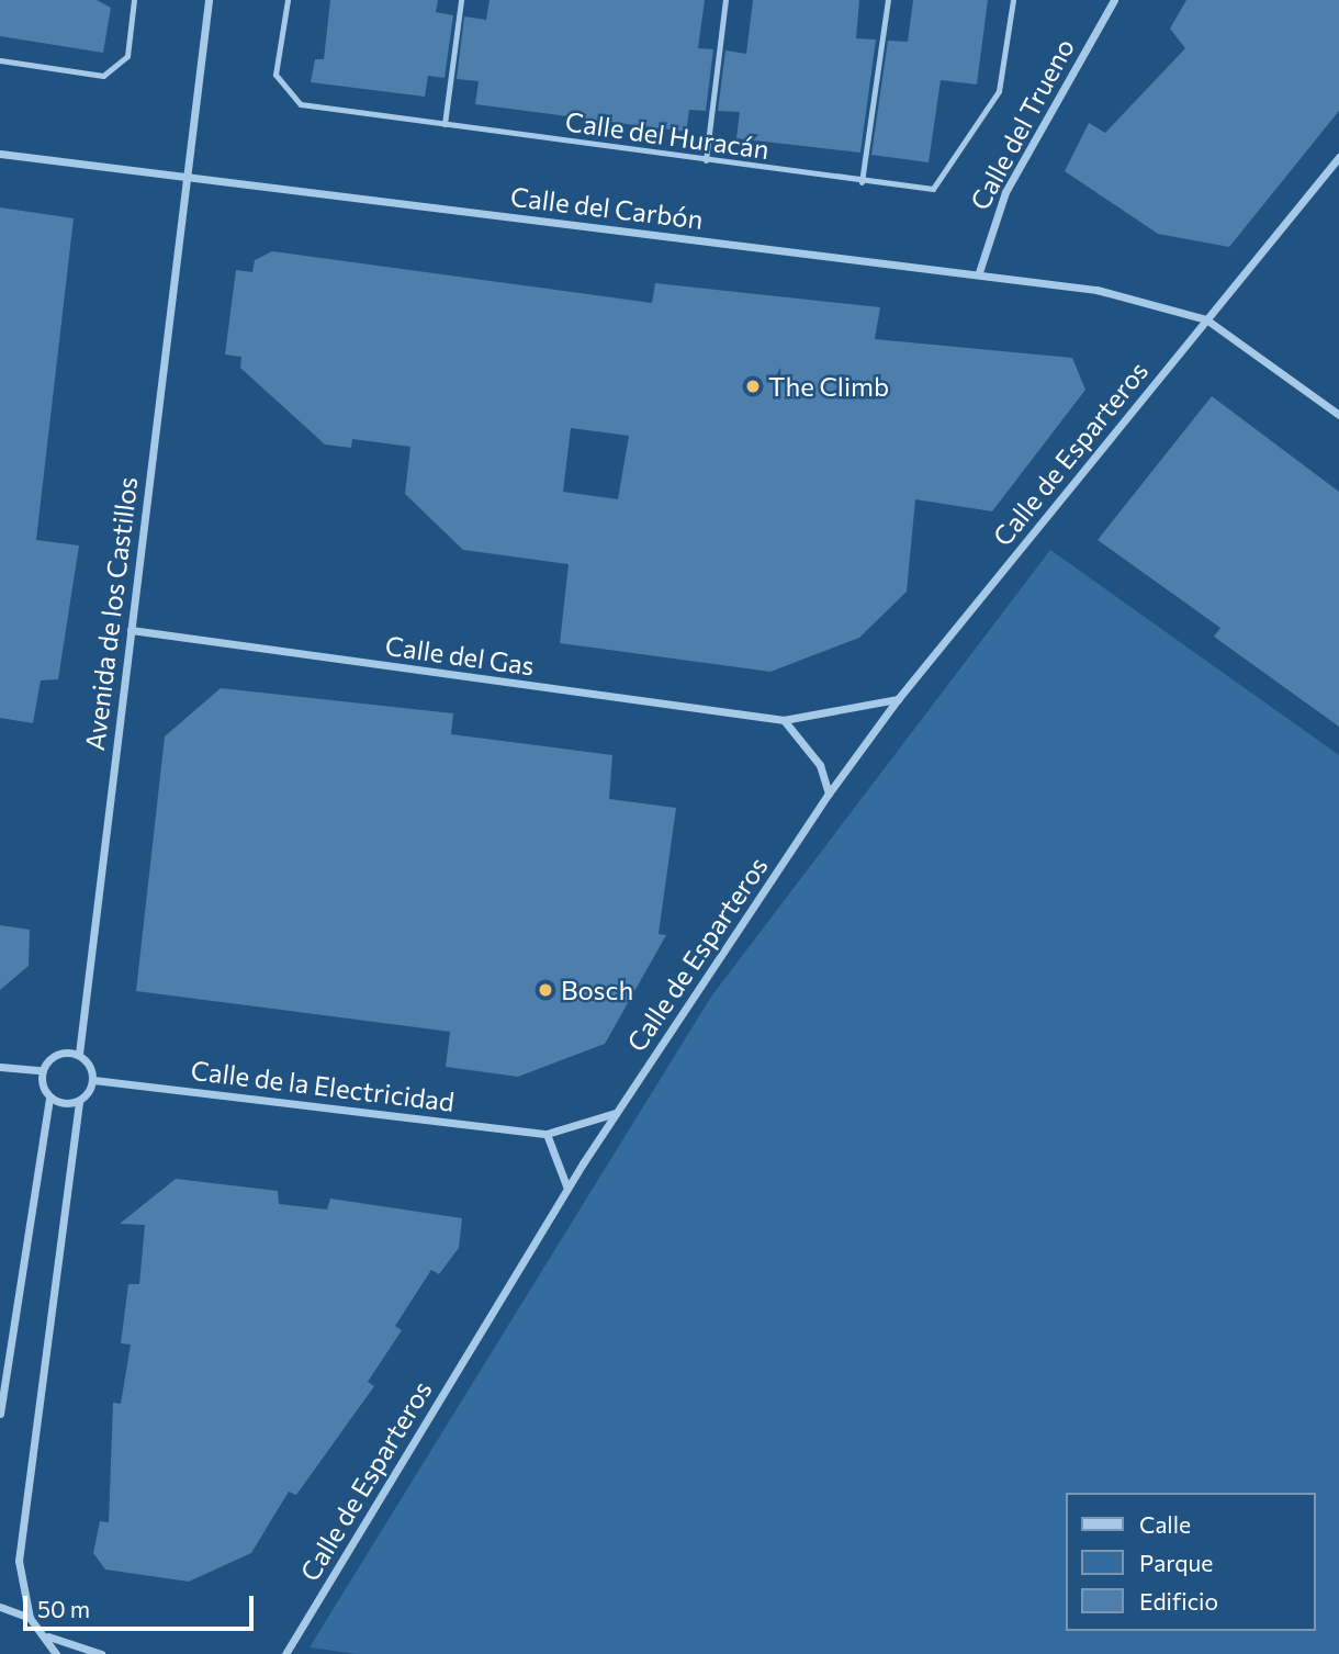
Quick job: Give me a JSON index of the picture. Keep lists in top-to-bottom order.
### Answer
{
  "streets": {
    "street": [
      "Calle del Trueno",
      "Calle del Carbón",
      "Calle de Esparteros",
      "Avenida de los Castillos",
      "Calle del Gas",
      "Calle de la Electricidad"
    ],
    "lane": ["Calle del Huracán"]
  },
  "crossings": [
    ["Calle del Trueno", "Calle del Carbón"],
    ["Calle del Carbón", "Calle de Esparteros"],
    ["Calle del Carbón", "Avenida de los Castillos"],
    ["Calle de Esparteros", "Calle del Gas"],
    ["Calle de Esparteros", "Calle de la Electricidad"],
    ["Avenida de los Castillos", "Calle del Gas"],
    ["Avenida de los Castillos", "Calle de la Electricidad"]
  ],
  "places": ["The Climb", "Bosch"],
  "legend": ["Calle", "Parque", "Edificio"],
  "scale_bar": "50 m"
}
